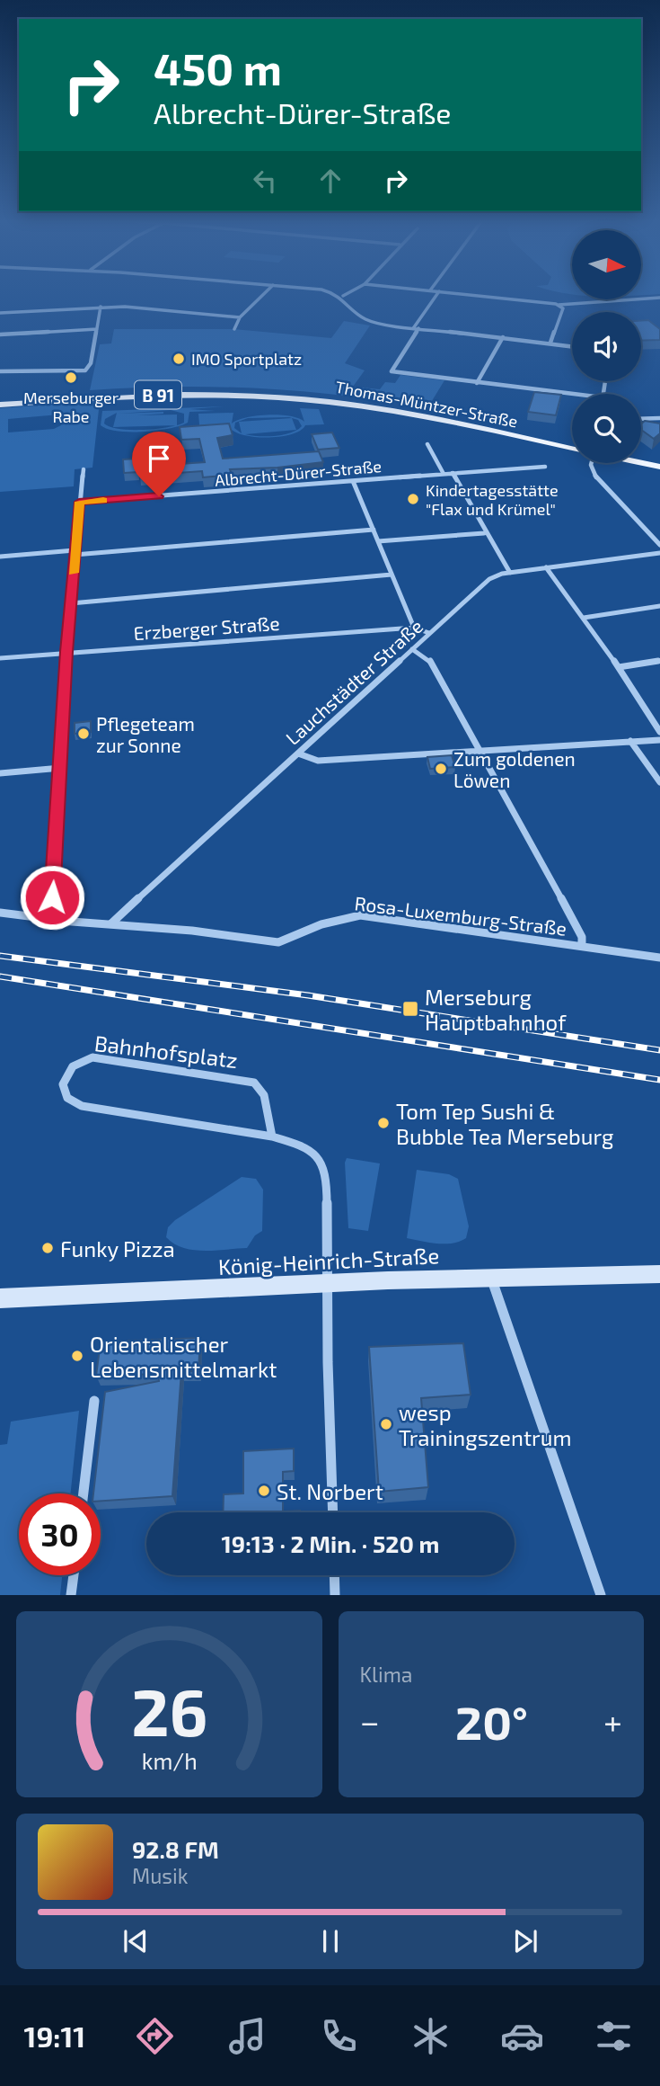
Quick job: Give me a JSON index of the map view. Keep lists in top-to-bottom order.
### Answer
{
  "streets": {
    "main road": ["B 91", "Thomas-Müntzer-Straße", "König-Heinrich-Straße"],
    "street": [
      "Albrecht-Dürer-Straße",
      "Erzberger Straße",
      "Lauchstädter Straße",
      "Rosa-Luxemburg-Straße",
      "Bahnhofsplatz"
    ]
  },
  "crossings": [
    ["Lauchstädter Straße", "Rosa-Luxemburg-Straße"],
    ["Bahnhofsplatz", "König-Heinrich-Straße"]
  ],
  "places": {
    "other": [
      "IMO Sportplatz",
      "Merseburger Rabe",
      "Kindertagesstätte \"Flax und Krümel\"",
      "Pflegeteam zur Sonne",
      "Zum goldenen Löwen",
      "Tom Tep Sushi & Bubble Tea Merseburg",
      "Funky Pizza",
      "Orientalischer Lebensmittelmarkt",
      "wesp Trainingszentrum",
      "St. Norbert"
    ],
    "transit": ["Merseburg Hauptbahnhof"]
  },
  "north": "right",
  "page": {
    "turn": ["450 m", "Albrecht-Dürer-Straße"],
    "limit": "30",
    "trip": "19:13 · 2 Min. · 520 m",
    "tile": "Klima",
    "heat": ["−", "20°", "+"],
    "song": ["92.8 FM", "Musik"],
    "tabs": "19:11",
    "gauge": ["26", "km/h"]
  }
}
